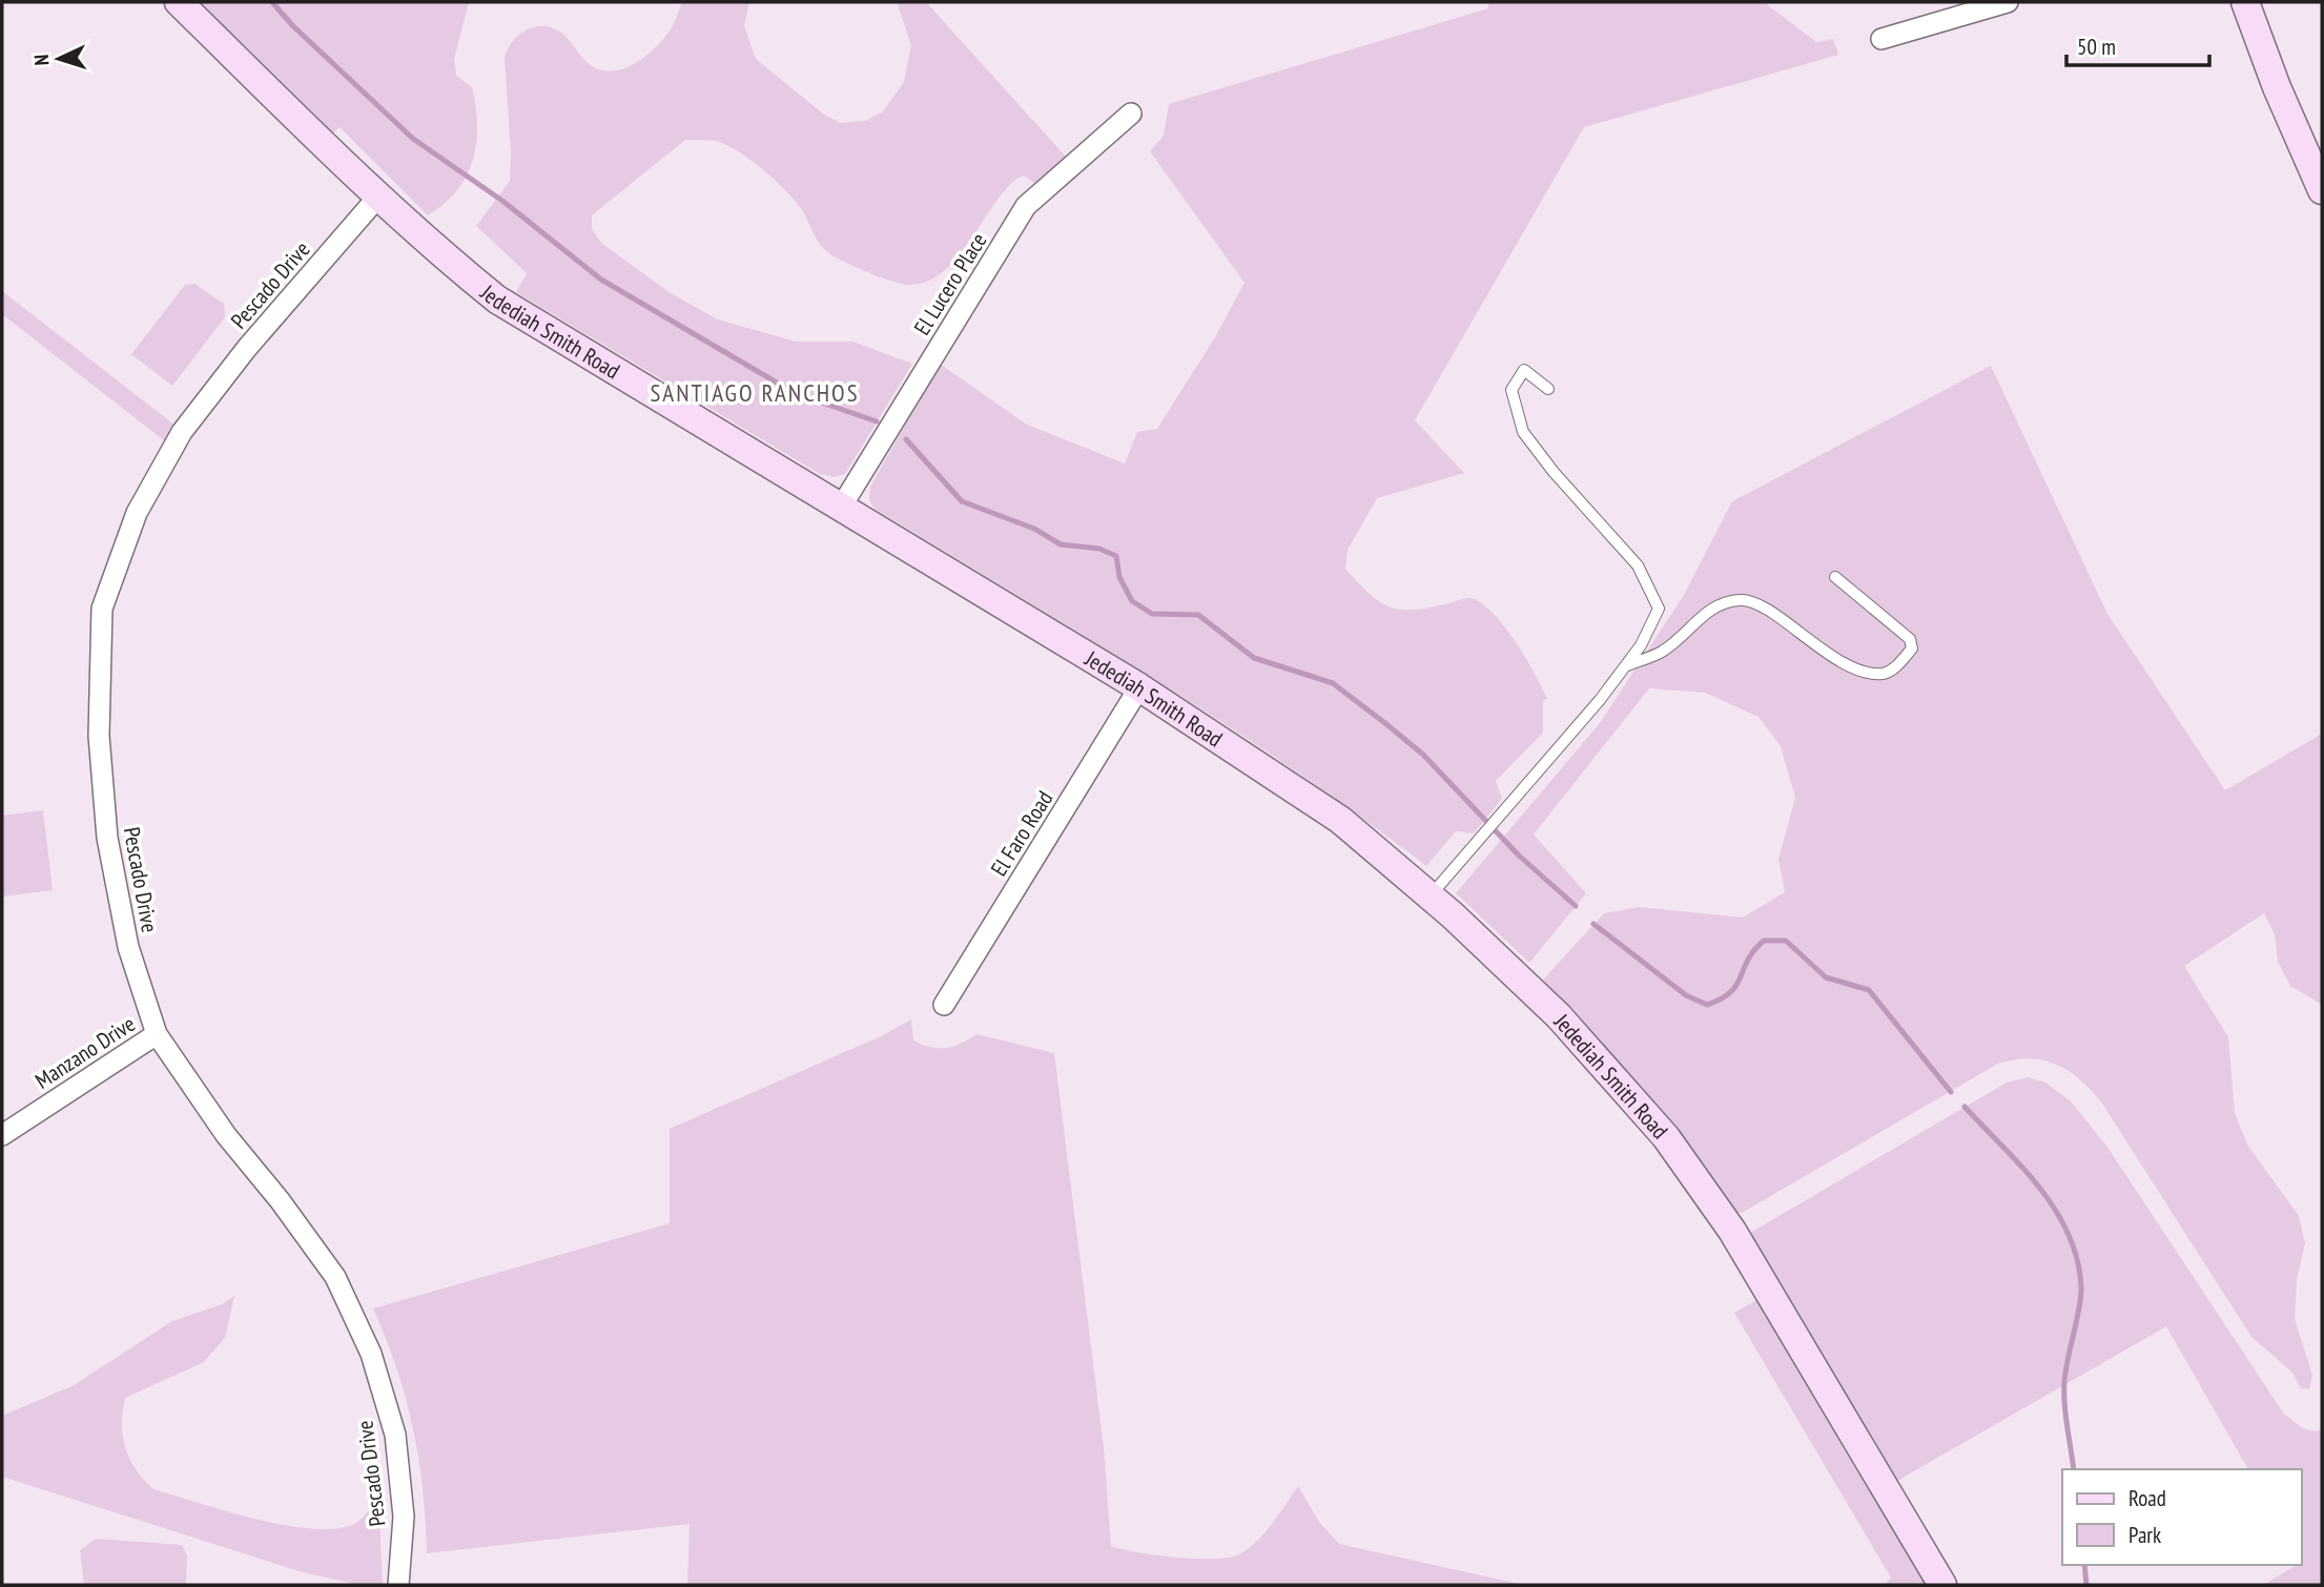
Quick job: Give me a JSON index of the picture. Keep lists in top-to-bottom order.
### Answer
{
  "streets": {
    "street": [
      "El Lucero Place",
      "Pescado Drive",
      "Jedediah Smith Road",
      "El Faro Road",
      "Manzano Drive"
    ]
  },
  "crossings": [
    ["El Lucero Place", "Jedediah Smith Road"],
    ["Pescado Drive", "Jedediah Smith Road"],
    ["Pescado Drive", "Manzano Drive"],
    ["Jedediah Smith Road", "El Faro Road"]
  ],
  "districts": ["SANTIAGO RANCHOS"],
  "legend": ["Road", "Park"],
  "scale_bar": "50 m",
  "north": "left"
}
